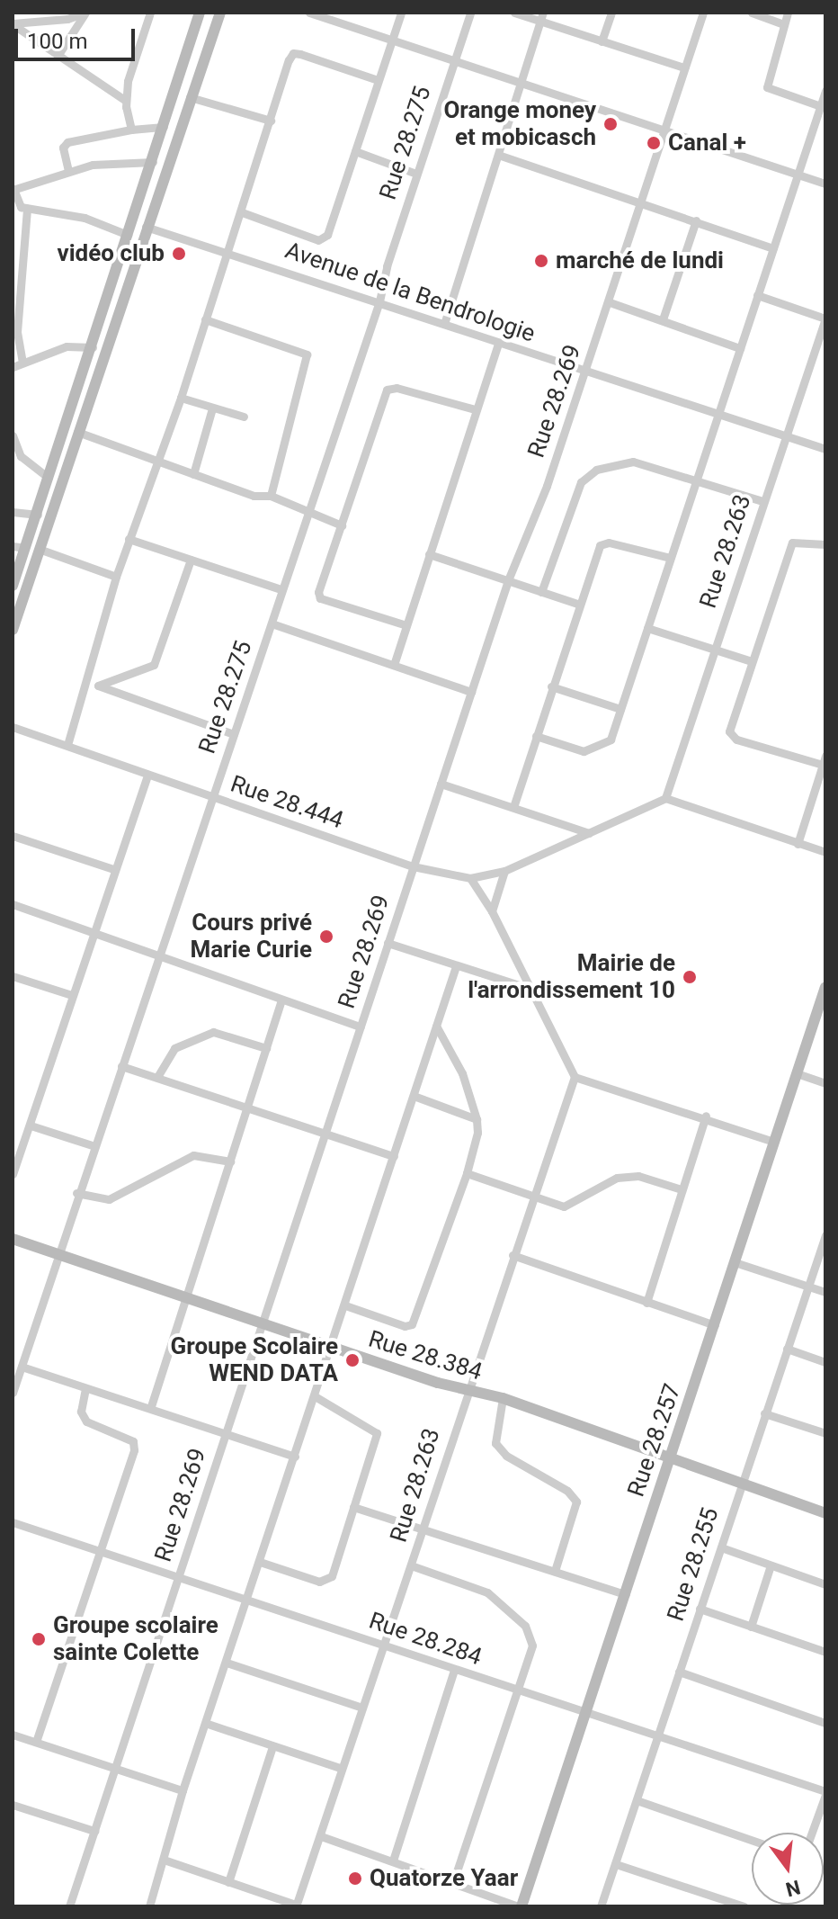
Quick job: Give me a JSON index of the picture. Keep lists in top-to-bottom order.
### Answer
{
  "streets": {
    "street": [
      "Rue 28.275",
      "Avenue de la Bendrologie",
      "Rue 28.269",
      "Rue 28.263",
      "Rue 28.444",
      "Rue 28.384",
      "Rue 28.257",
      "Rue 28.255",
      "Rue 28.284"
    ]
  },
  "crossings": [
    ["Rue 28.275", "Avenue de la Bendrologie"],
    ["Rue 28.275", "Rue 28.444"],
    ["Rue 28.275", "Rue 28.384"],
    ["Avenue de la Bendrologie", "Rue 28.269"],
    ["Avenue de la Bendrologie", "Rue 28.263"],
    ["Rue 28.269", "Rue 28.444"],
    ["Rue 28.269", "Rue 28.384"],
    ["Rue 28.269", "Rue 28.284"],
    ["Rue 28.263", "Rue 28.384"],
    ["Rue 28.263", "Rue 28.284"],
    ["Rue 28.384", "Rue 28.257"],
    ["Rue 28.384", "Rue 28.255"],
    ["Rue 28.257", "Rue 28.284"],
    ["Rue 28.255", "Rue 28.284"]
  ],
  "places": [
    "Orange money et mobicasch",
    "Canal +",
    "vidéo club",
    "marché de lundi",
    "Cours privé Marie Curie",
    "Mairie de l'arrondissement 10",
    "Groupe Scolaire WEND DATA",
    "Groupe scolaire sainte Colette",
    "Quatorze Yaar"
  ],
  "scale_bar": "100 m",
  "north": "bottom"
}
